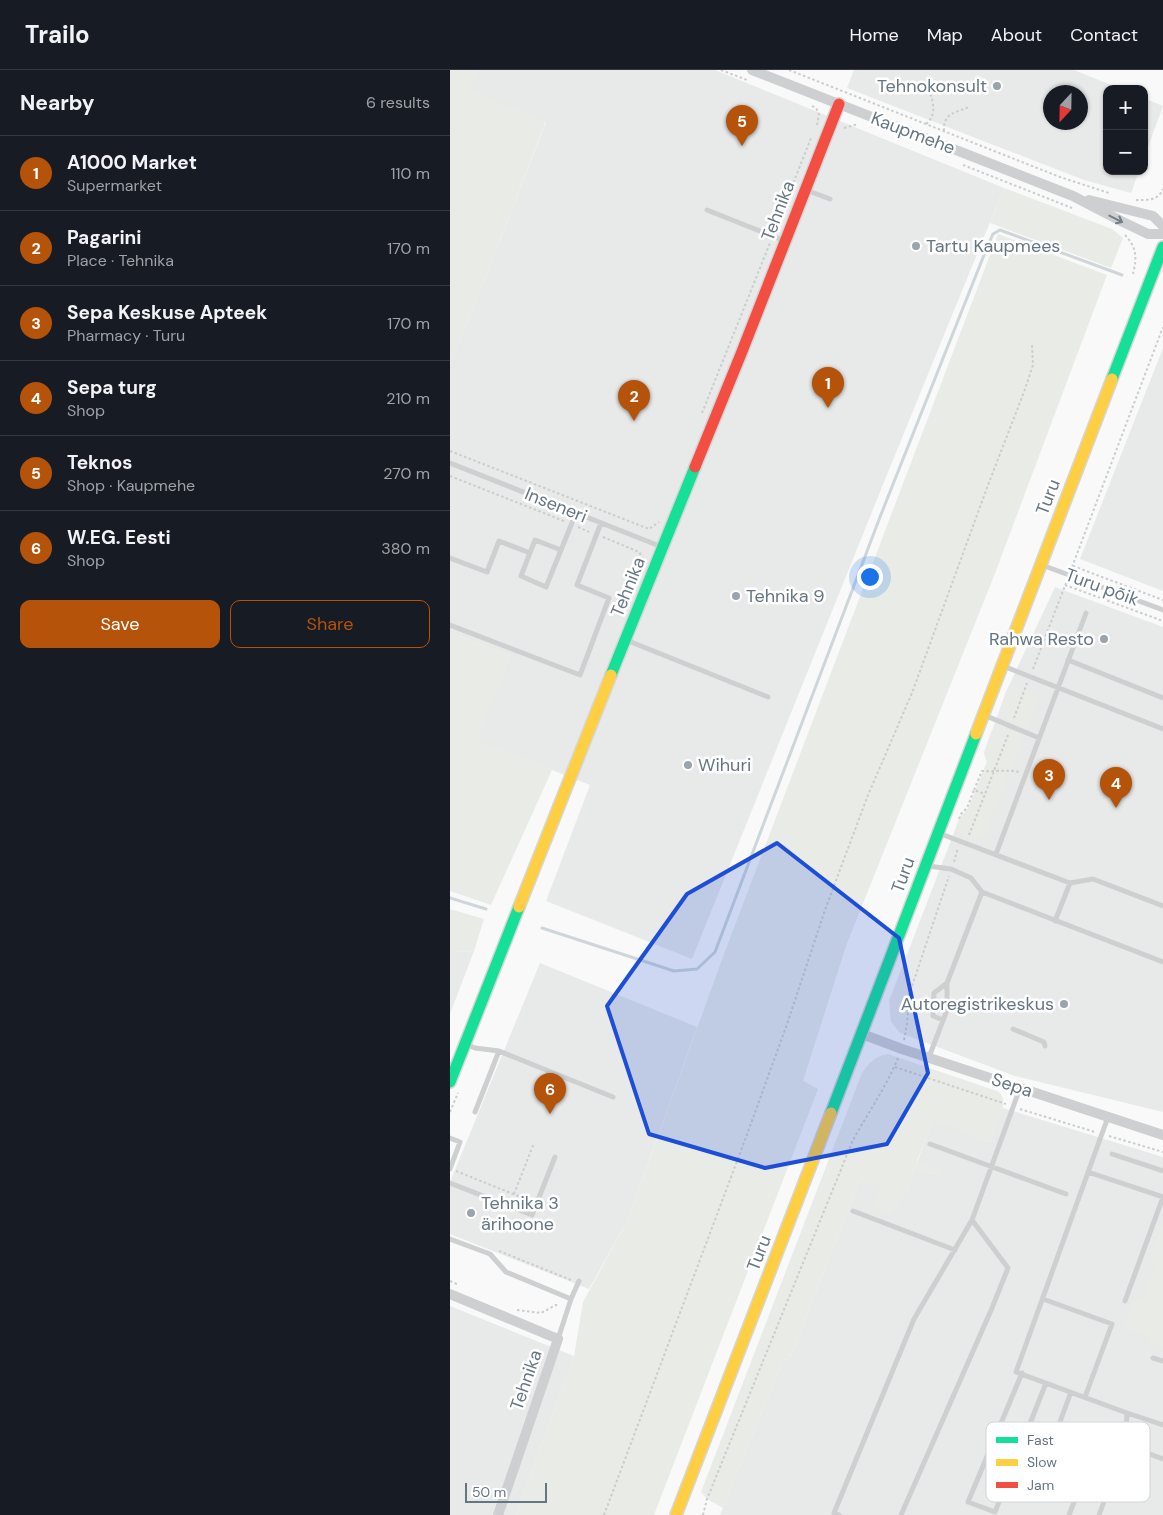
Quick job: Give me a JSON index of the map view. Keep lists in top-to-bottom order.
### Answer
{
  "streets": {
    "main road": ["Tehnika", "Turu"],
    "street": ["Kaupmehe", "Sepa"],
    "lane": ["Inseneri", "Turu põik"]
  },
  "crossings": [
    ["Kaupmehe", "Tehnika"],
    ["Tehnika", "Inseneri"],
    ["Turu", "Turu põik"],
    ["Turu", "Sepa"]
  ],
  "places": [
    "Tehnokonsult",
    "Tartu Kaupmees",
    "Tehnika 9",
    "Rahwa Resto",
    "Wihuri",
    "Autoregistrikeskus",
    "Tehnika 3 ärihoone"
  ],
  "legend": ["Fast", "Slow", "Jam"],
  "scale_bar": "50 m",
  "north": "bottom",
  "page": {
    "header": "Trailo",
    "nav": [
      "Home",
      "Map",
      "About",
      "Contact"
    ],
    "heading": ["Nearby", "6 results"],
    "map_buttons": ["+", "−"],
    "pins": [
      "5",
      "1",
      "2",
      "3",
      "4",
      "6"
    ],
    "list": [
      {
        "mark": "1",
        "name": "A1000 Market",
        "note": "Supermarket",
        "value": "110 m"
      },
      {
        "mark": "2",
        "name": "Pagarini",
        "note": "Place · Tehnika",
        "value": "170 m"
      },
      {
        "mark": "3",
        "name": "Sepa Keskuse Apteek",
        "note": "Pharmacy · Turu",
        "value": "170 m"
      },
      {
        "mark": "4",
        "name": "Sepa turg",
        "note": "Shop",
        "value": "210 m"
      },
      {
        "mark": "5",
        "name": "Teknos",
        "note": "Shop · Kaupmehe",
        "value": "270 m"
      },
      {
        "mark": "6",
        "name": "W.EG. Eesti",
        "note": "Shop",
        "value": "380 m"
      }
    ],
    "buttons": ["Save", "Share"],
    "scale": "50 m"
  }
}
